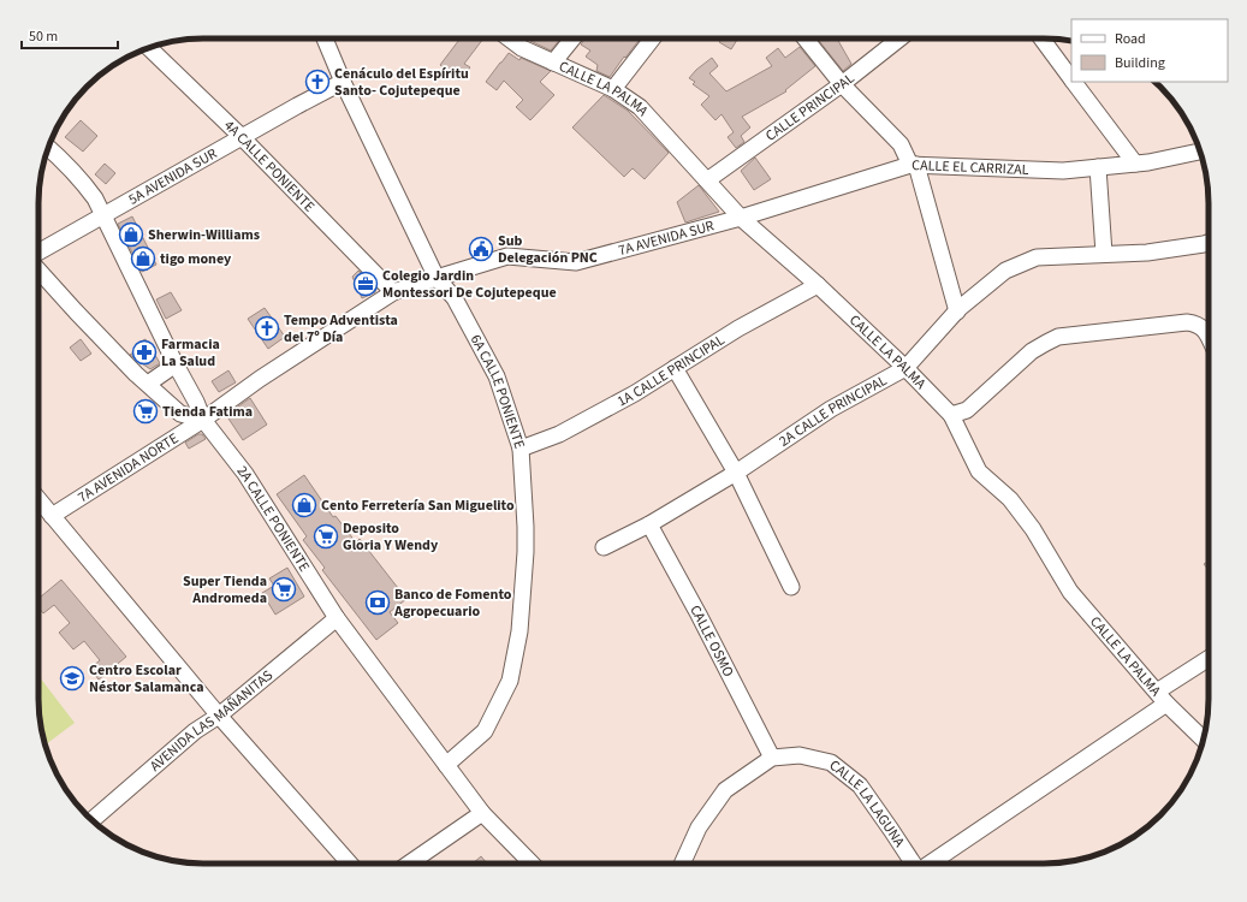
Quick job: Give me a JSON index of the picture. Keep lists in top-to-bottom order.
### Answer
{
  "streets": {
    "street": [
      "CALLE LA PALMA",
      "CALLE PRINCIPAL",
      "4A CALLE PONIENTE",
      "CALLE EL CARRIZAL",
      "5A AVENIDA SUR",
      "7A AVENIDA SUR",
      "1A CALLE PRINCIPAL",
      "6A CALLE PONIENTE",
      "2A CALLE PRINCIPAL",
      "7A AVENIDA NORTE",
      "2A CALLE PONIENTE",
      "CALLE OSMO",
      "AVENIDA LAS MAÑANITAS",
      "CALLE LA LAGUNA"
    ]
  },
  "crossings": [
    ["CALLE LA PALMA", "CALLE PRINCIPAL"],
    ["CALLE LA PALMA", "CALLE EL CARRIZAL"],
    ["CALLE LA PALMA", "7A AVENIDA SUR"],
    ["CALLE LA PALMA", "1A CALLE PRINCIPAL"],
    ["CALLE LA PALMA", "2A CALLE PRINCIPAL"],
    ["4A CALLE PONIENTE", "5A AVENIDA SUR"],
    ["4A CALLE PONIENTE", "7A AVENIDA SUR"],
    ["CALLE EL CARRIZAL", "7A AVENIDA SUR"],
    ["5A AVENIDA SUR", "6A CALLE PONIENTE"],
    ["5A AVENIDA SUR", "2A CALLE PONIENTE"],
    ["7A AVENIDA SUR", "6A CALLE PONIENTE"],
    ["7A AVENIDA SUR", "7A AVENIDA NORTE"],
    ["7A AVENIDA SUR", "2A CALLE PONIENTE"],
    ["1A CALLE PRINCIPAL", "6A CALLE PONIENTE"],
    ["6A CALLE PONIENTE", "2A CALLE PONIENTE"],
    ["2A CALLE PRINCIPAL", "CALLE OSMO"],
    ["7A AVENIDA NORTE", "2A CALLE PONIENTE"],
    ["2A CALLE PONIENTE", "AVENIDA LAS MAÑANITAS"],
    ["CALLE OSMO", "CALLE LA LAGUNA"]
  ],
  "places": {
    "church": ["Cenáculo del Espíritu Santo- Cojutepeque", "Tempo Adventista del 7º Día"],
    "shop": ["Sherwin-Williams", "tigo money", "Cento Ferretería San Miguelito"],
    "public building": ["Sub Delegación PNC"],
    "office": ["Colegio Jardin Montessori De Cojutepeque"],
    "pharmacy": ["Farmacia La Salud"],
    "supermarket": ["Tienda Fatima", "Deposito Gloria Y Wendy", "Super Tienda Andromeda"],
    "bank": ["Banco de Fomento Agropecuario"],
    "school or university": ["Centro Escolar Néstor Salamanca"]
  },
  "legend": ["Road", "Building"],
  "scale_bar": "50 m"
}
